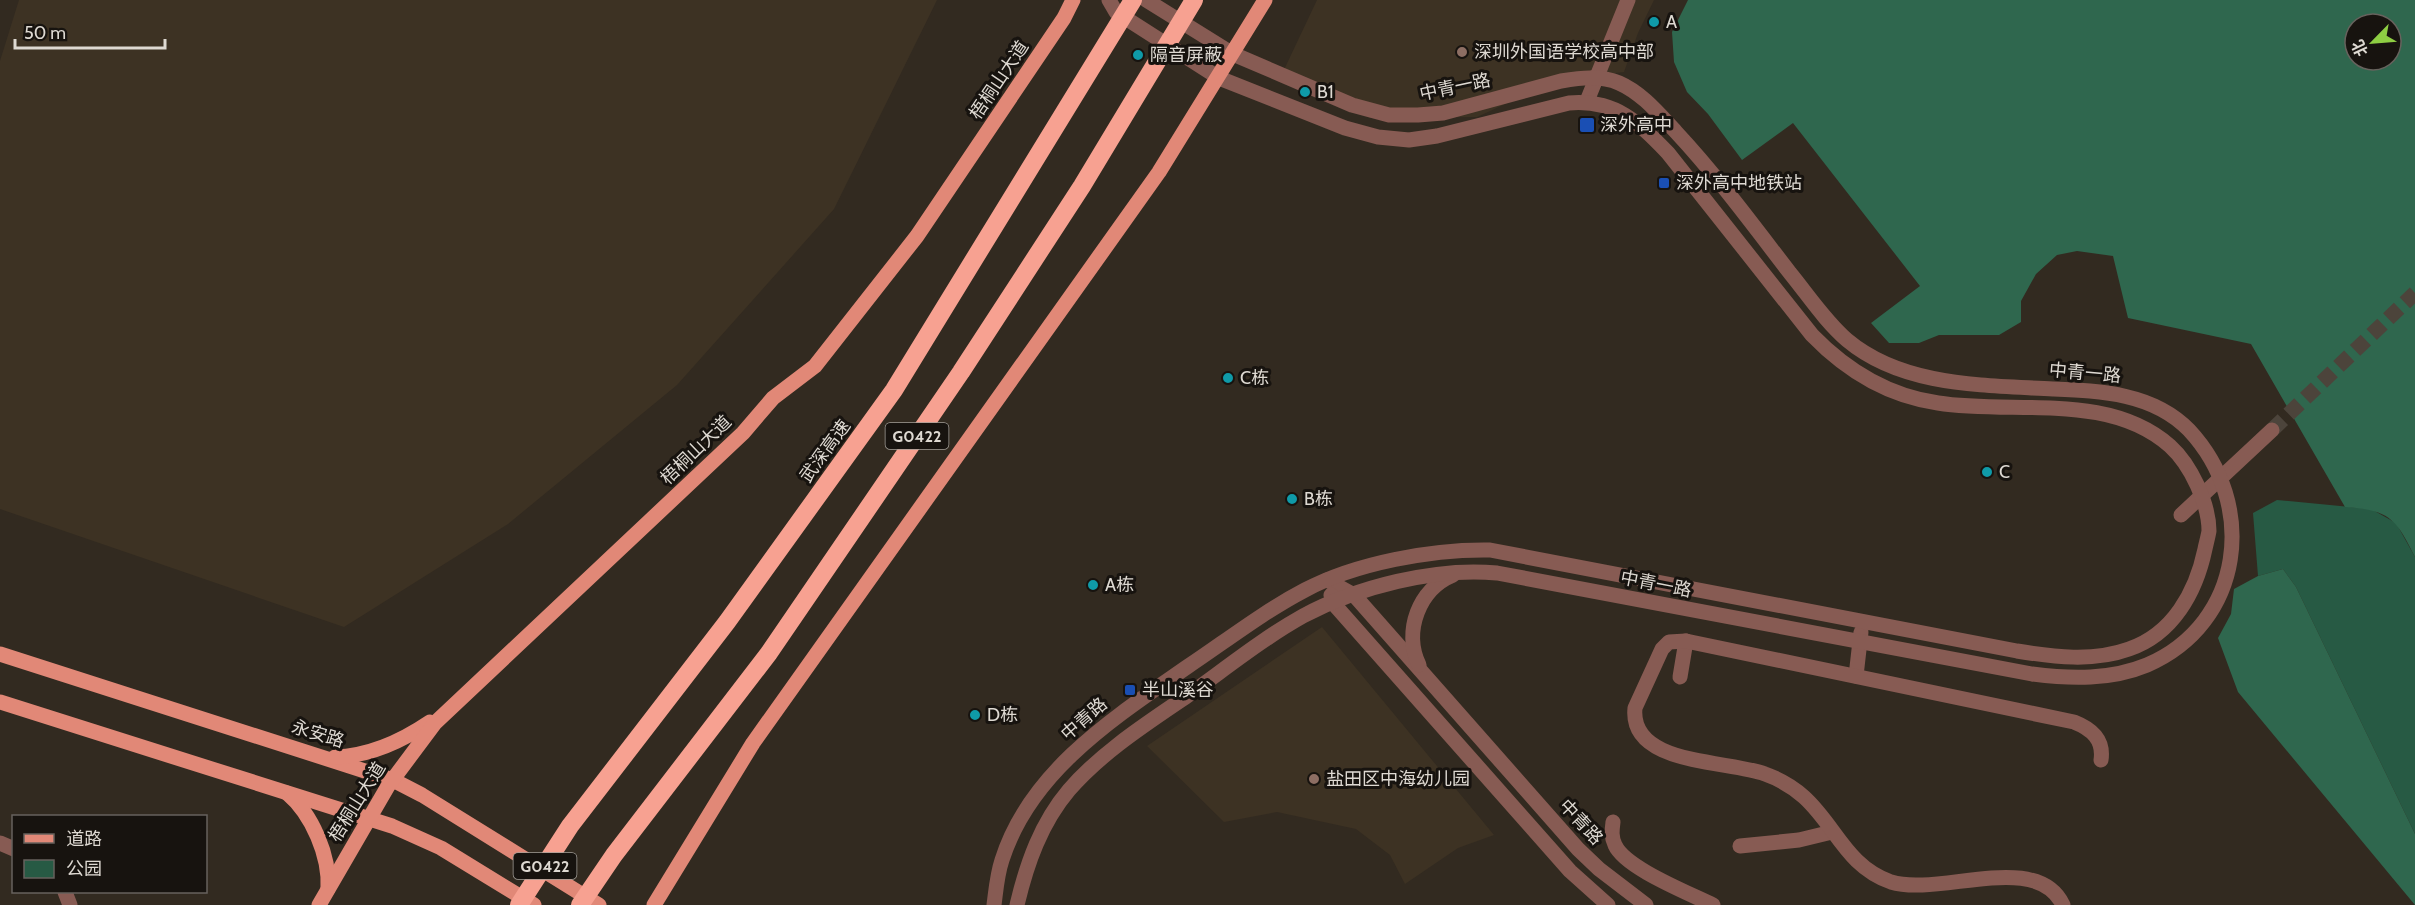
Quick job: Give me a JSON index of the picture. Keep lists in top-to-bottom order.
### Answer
{
  "streets": {
    "highway": ["G0422", "武深高速"],
    "main road": ["梧桐山大道", "永安路"],
    "street": ["中青一路", "中青路"]
  },
  "crossings": [
    ["梧桐山大道", "永安路"],
    ["中青一路", "中青路"]
  ],
  "places": {
    "other": [
      "A",
      "深圳外国语学校高中部",
      "隔音屏蔽",
      "B1",
      "C栋",
      "C",
      "B栋",
      "A栋",
      "D栋",
      "盐田区中海幼儿园"
    ],
    "transit": ["深外高中", "深外高中地铁站", "半山溪谷"]
  },
  "legend": ["道路", "公园"],
  "scale_bar": "50 m",
  "north": "bottom left"
}
